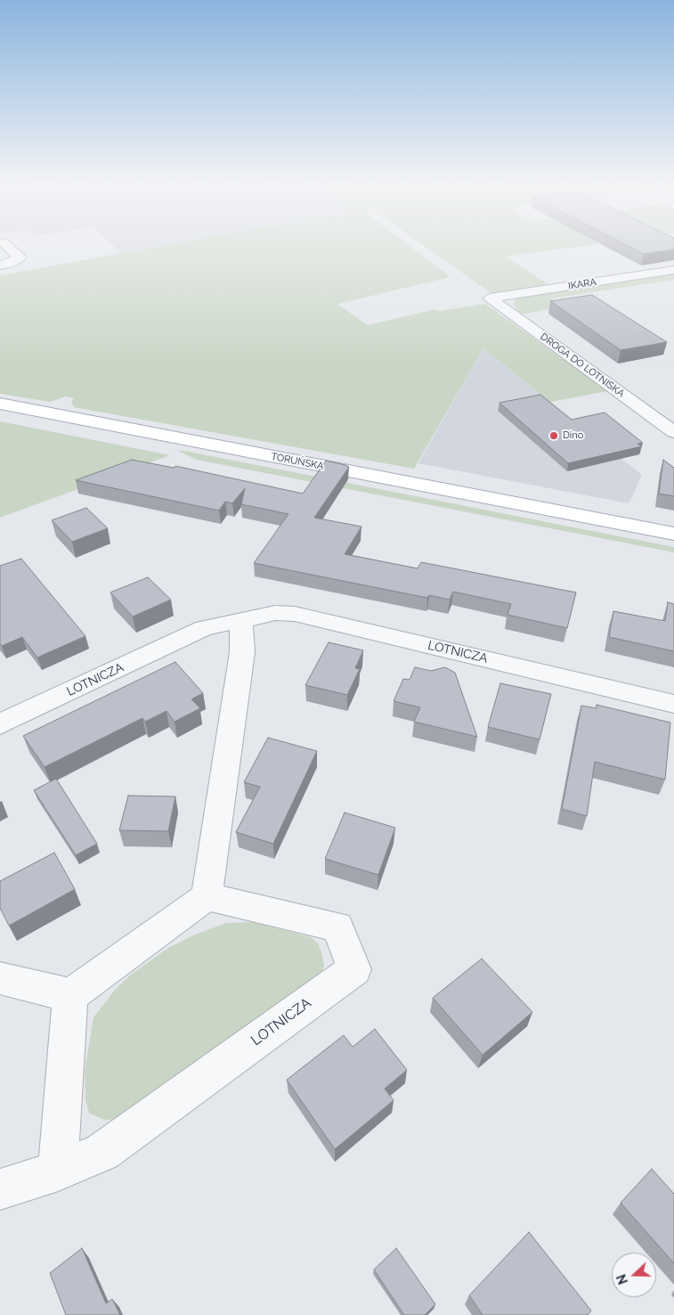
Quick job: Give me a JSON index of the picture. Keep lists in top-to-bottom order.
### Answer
{
  "streets": {
    "main road": ["TORUŃSKA"],
    "street": ["IKARA", "DROGA DO LOTNISKA", "LOTNICZA"]
  },
  "crossings": [
    ["IKARA", "DROGA DO LOTNISKA"]
  ],
  "places": ["Dino"],
  "north": "left"
}
